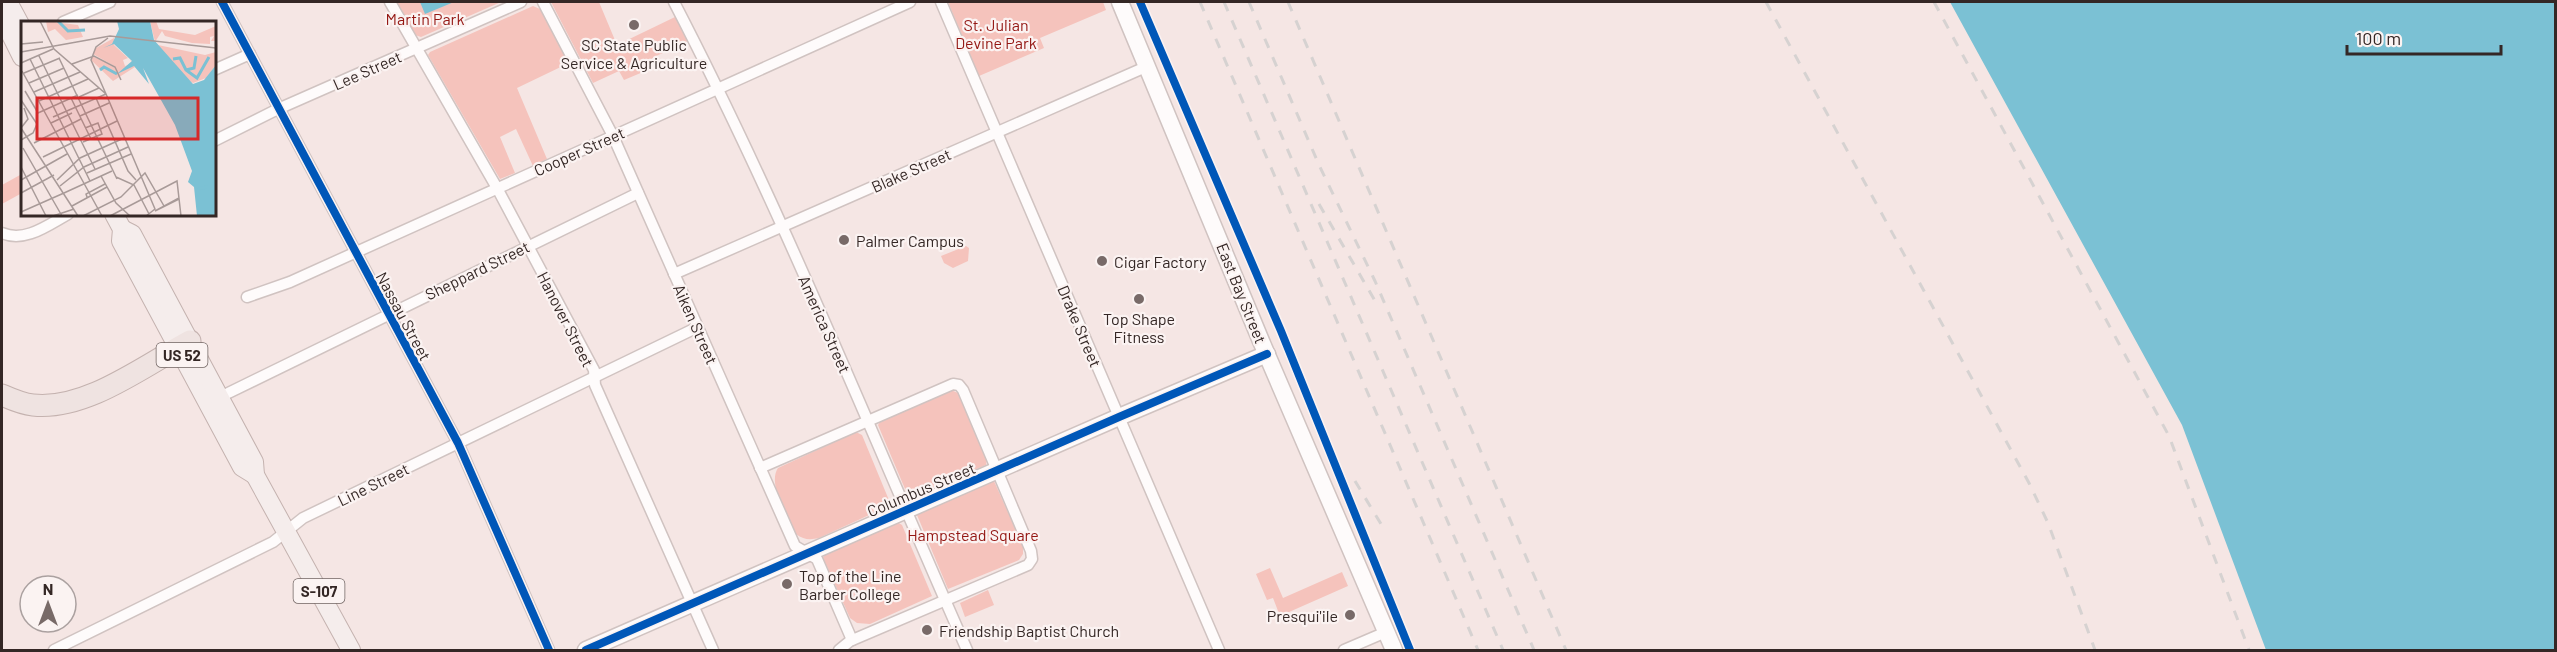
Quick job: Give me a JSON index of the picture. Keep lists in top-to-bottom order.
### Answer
{
  "streets": {
    "main road": ["US 52", "S-107"],
    "street": [
      "Lee Street",
      "Cooper Street",
      "Blake Street",
      "Sheppard Street",
      "East Bay Street",
      "Nassau Street",
      "Hanover Street",
      "Aiken Street",
      "America Street",
      "Drake Street",
      "Line Street",
      "Columbus Street"
    ]
  },
  "crossings": [
    ["Lee Street", "Nassau Street"],
    ["Lee Street", "Hanover Street"],
    ["Cooper Street", "Nassau Street"],
    ["Cooper Street", "Hanover Street"],
    ["Cooper Street", "Aiken Street"],
    ["Cooper Street", "America Street"],
    ["Blake Street", "East Bay Street"],
    ["Blake Street", "Aiken Street"],
    ["Blake Street", "America Street"],
    ["Blake Street", "Drake Street"],
    ["Sheppard Street", "Nassau Street"],
    ["Sheppard Street", "Hanover Street"],
    ["Sheppard Street", "Aiken Street"],
    ["Sheppard Street", "US 52"],
    ["East Bay Street", "Columbus Street"],
    ["Nassau Street", "Line Street"],
    ["Hanover Street", "Line Street"],
    ["Hanover Street", "Columbus Street"],
    ["Aiken Street", "Line Street"],
    ["Aiken Street", "Columbus Street"],
    ["America Street", "Columbus Street"],
    ["Drake Street", "Columbus Street"],
    ["US 52", "Line Street"],
    ["US 52", "S-107"],
    ["Line Street", "S-107"]
  ],
  "parks": ["Martin Park", "St. Julian Devine Park", "Hampstead Square"],
  "places": [
    "SC State Public Service & Agriculture",
    "Palmer Campus",
    "Cigar Factory",
    "Top Shape Fitness",
    "Top of the Line Barber College",
    "Presqui'ile",
    "Friendship Baptist Church"
  ],
  "scale_bar": "100 m",
  "north": "top"
}
